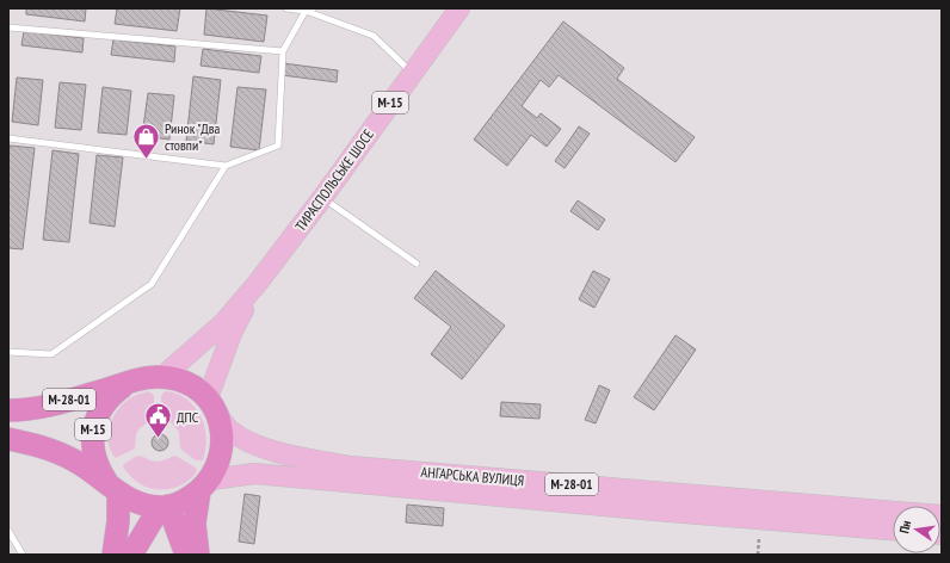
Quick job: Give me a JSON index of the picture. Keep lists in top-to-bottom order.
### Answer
{
  "streets": {
    "highway": ["М-15", "М-28-01"],
    "main road": ["ТИРАСПОЛЬСЬКЕ ШОСЕ", "АНГАРСЬКА ВУЛИЦЯ"]
  },
  "crossings": [
    ["М-15", "ТИРАСПОЛЬСЬКЕ ШОСЕ"],
    ["М-15", "М-28-01"],
    ["М-15", "АНГАРСЬКА ВУЛИЦЯ"],
    ["М-28-01", "АНГАРСЬКА ВУЛИЦЯ"]
  ],
  "places": {
    "shop": ["Ринок \"Два стовпи\""],
    "public building": ["ДПС"]
  },
  "north": "left"
}
